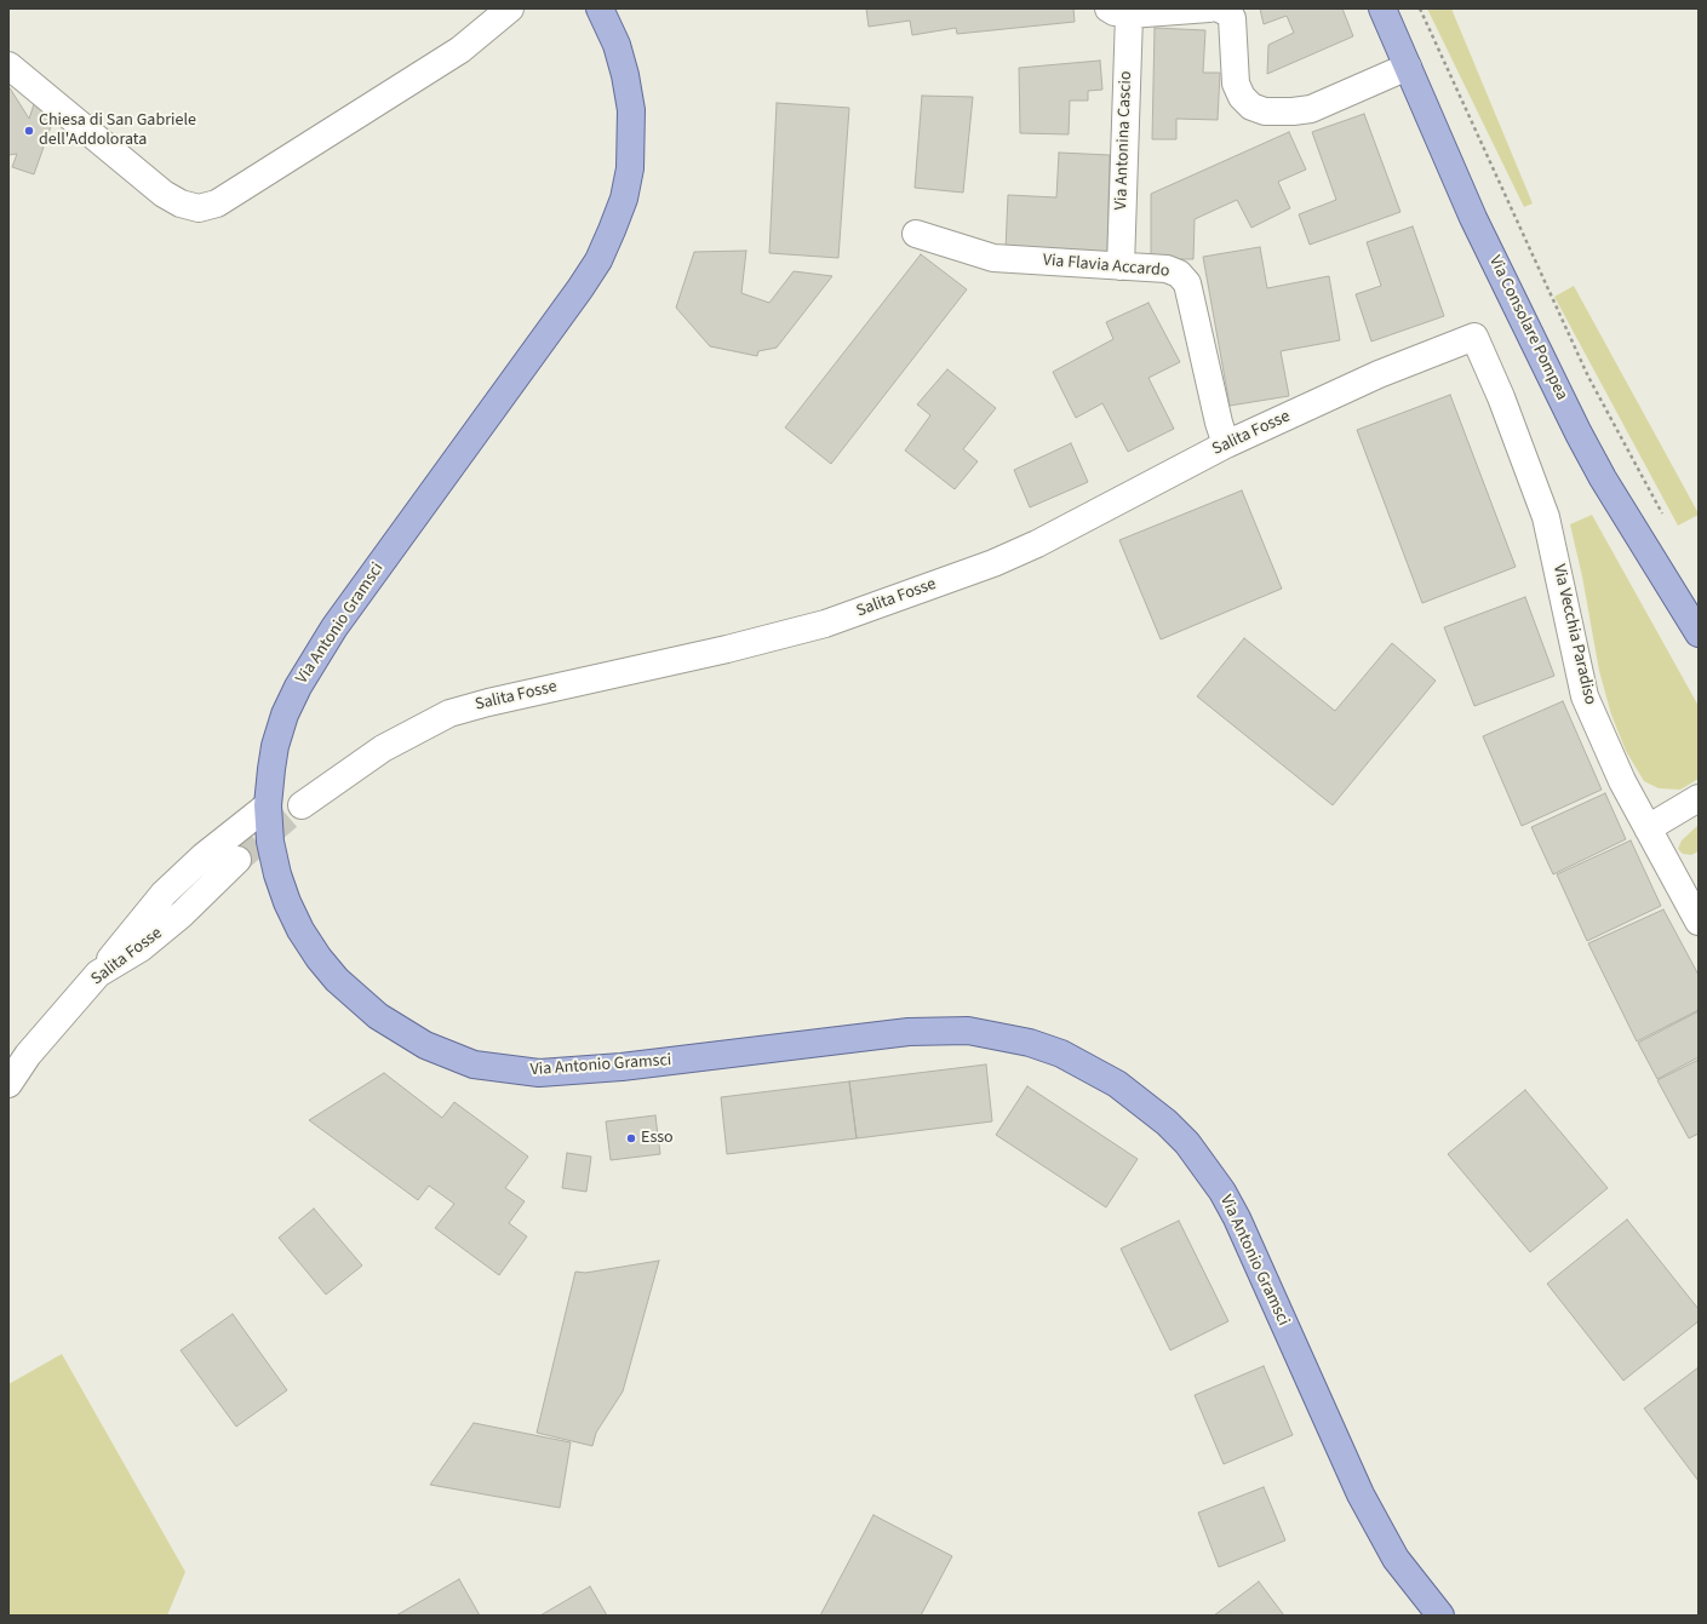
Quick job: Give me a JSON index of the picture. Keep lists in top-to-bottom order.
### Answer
{
  "streets": {
    "main road": ["Via Consolare Pompea", "Via Antonio Gramsci"],
    "street": [
      "Via Antonina Cascio",
      "Via Flavia Accardo",
      "Salita Fosse",
      "Via Vecchia Paradiso"
    ]
  },
  "crossings": [
    ["Via Antonina Cascio", "Via Flavia Accardo"],
    ["Via Flavia Accardo", "Salita Fosse"],
    ["Salita Fosse", "Via Vecchia Paradiso"]
  ],
  "places": ["Chiesa di San Gabriele dell'Addolorata", "Esso"]
}
